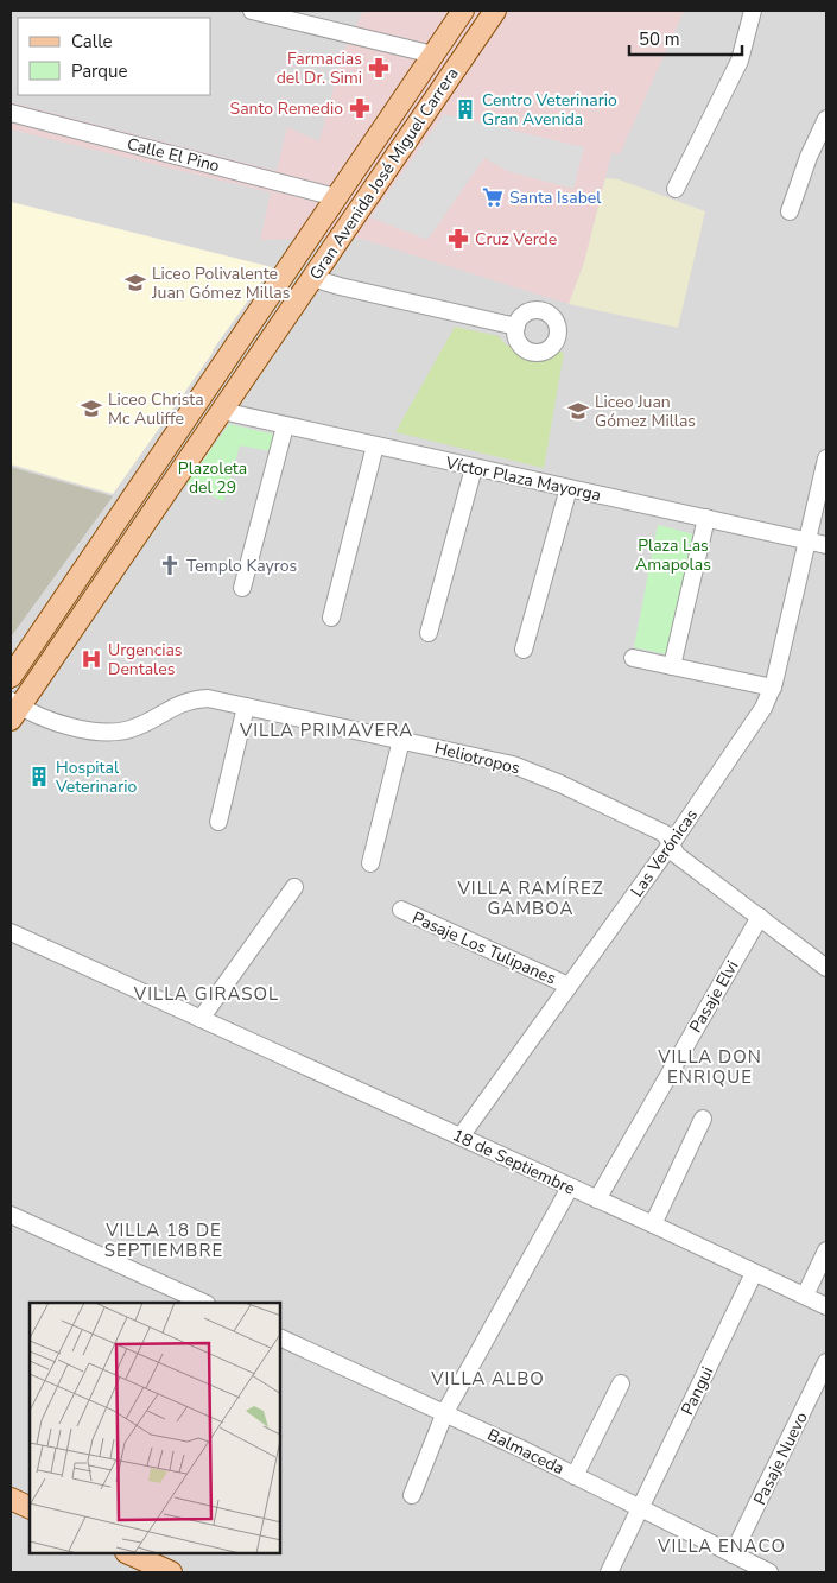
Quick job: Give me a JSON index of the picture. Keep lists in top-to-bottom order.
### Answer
{
  "streets": {
    "main road": ["Gran Avenida José Miguel Carrera"],
    "street": [
      "Calle El Pino",
      "Víctor Plaza Mayorga",
      "Heliotropos",
      "Las Verónicas",
      "Pasaje Los Tulipanes",
      "Pasaje Elvi",
      "18 de Septiembre",
      "Pangui",
      "Balmaceda",
      "Pasaje Nuevo"
    ]
  },
  "crossings": [
    ["Calle El Pino", "Gran Avenida José Miguel Carrera"],
    ["Gran Avenida José Miguel Carrera", "Víctor Plaza Mayorga"],
    ["Gran Avenida José Miguel Carrera", "Heliotropos"],
    ["Víctor Plaza Mayorga", "Las Verónicas"],
    ["Heliotropos", "Las Verónicas"],
    ["Heliotropos", "Pasaje Elvi"],
    ["Las Verónicas", "Pasaje Los Tulipanes"],
    ["Las Verónicas", "18 de Septiembre"],
    ["Pasaje Elvi", "18 de Septiembre"],
    ["18 de Septiembre", "Pangui"],
    ["Pangui", "Balmaceda"],
    ["Balmaceda", "Pasaje Nuevo"]
  ],
  "districts": [
    "VILLA PRIMAVERA",
    "VILLA RAMÍREZ GAMBOA",
    "VILLA GIRASOL",
    "VILLA DON ENRIQUE",
    "VILLA 18 DE SEPTIEMBRE",
    "VILLA ALBO",
    "VILLA ENACO"
  ],
  "parks": ["Plazoleta del 29", "Plaza Las Amapolas"],
  "places": {
    "pharmacy": ["Farmacias del Dr. Simi", "Santo Remedio", "Cruz Verde"],
    "building": ["Centro Veterinario Gran Avenida", "Hospital Veterinario"],
    "supermarket": ["Santa Isabel"],
    "school or university": ["Liceo Polivalente Juan Gómez Millas", "Liceo Christa Mc Auliffe", "Liceo Juan Gómez Millas"],
    "church": ["Templo Kayros"],
    "hospital": ["Urgencias Dentales"]
  },
  "legend": ["Calle", "Parque"],
  "scale_bar": "50 m"
}
